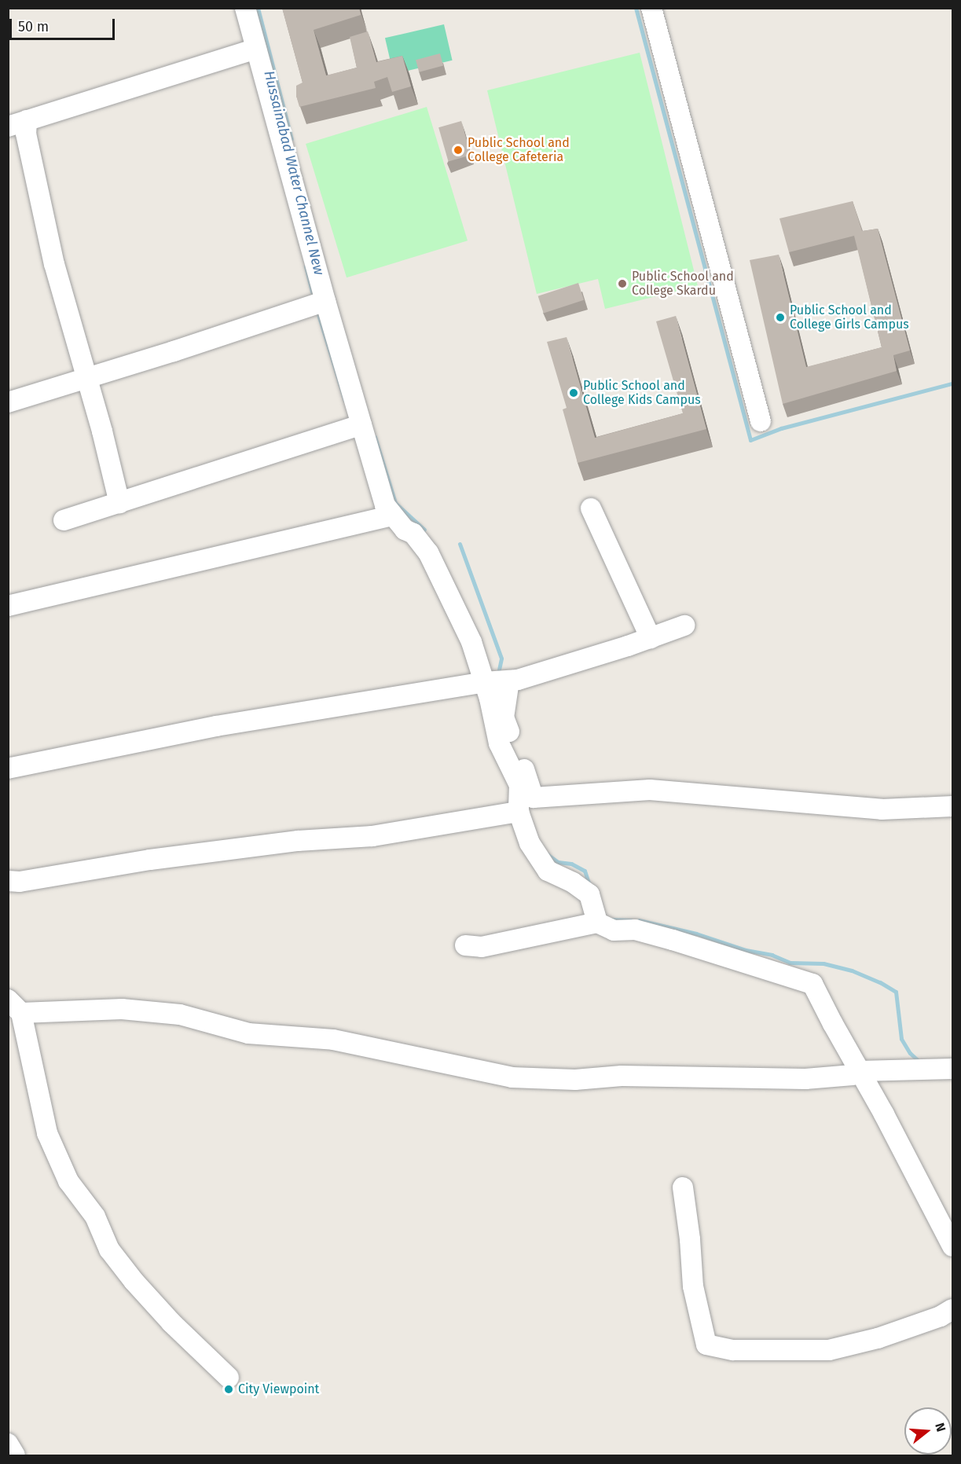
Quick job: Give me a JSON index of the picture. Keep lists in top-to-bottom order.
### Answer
{
  "water": ["Hussainabad Water Channel New"],
  "places": [
    "Public School and College Cafeteria",
    "Public School and College Skardu",
    "Public School and College Girls Campus",
    "Public School and College Kids Campus",
    "City Viewpoint"
  ],
  "scale_bar": "50 m",
  "north": "right"
}
